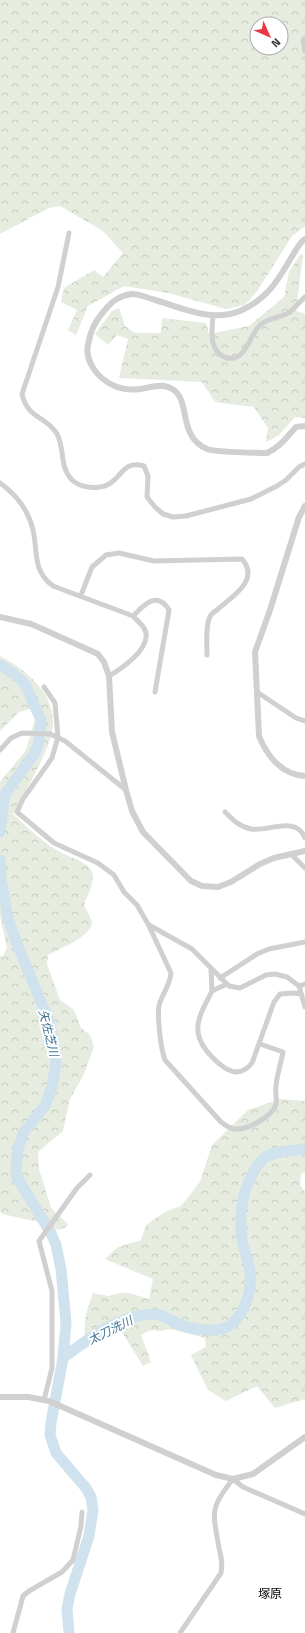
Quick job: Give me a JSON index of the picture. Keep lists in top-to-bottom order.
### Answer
{
  "districts": ["塚原"],
  "water": ["矢佐芝川", "太刀洗川"],
  "north": "bottom right"
}
